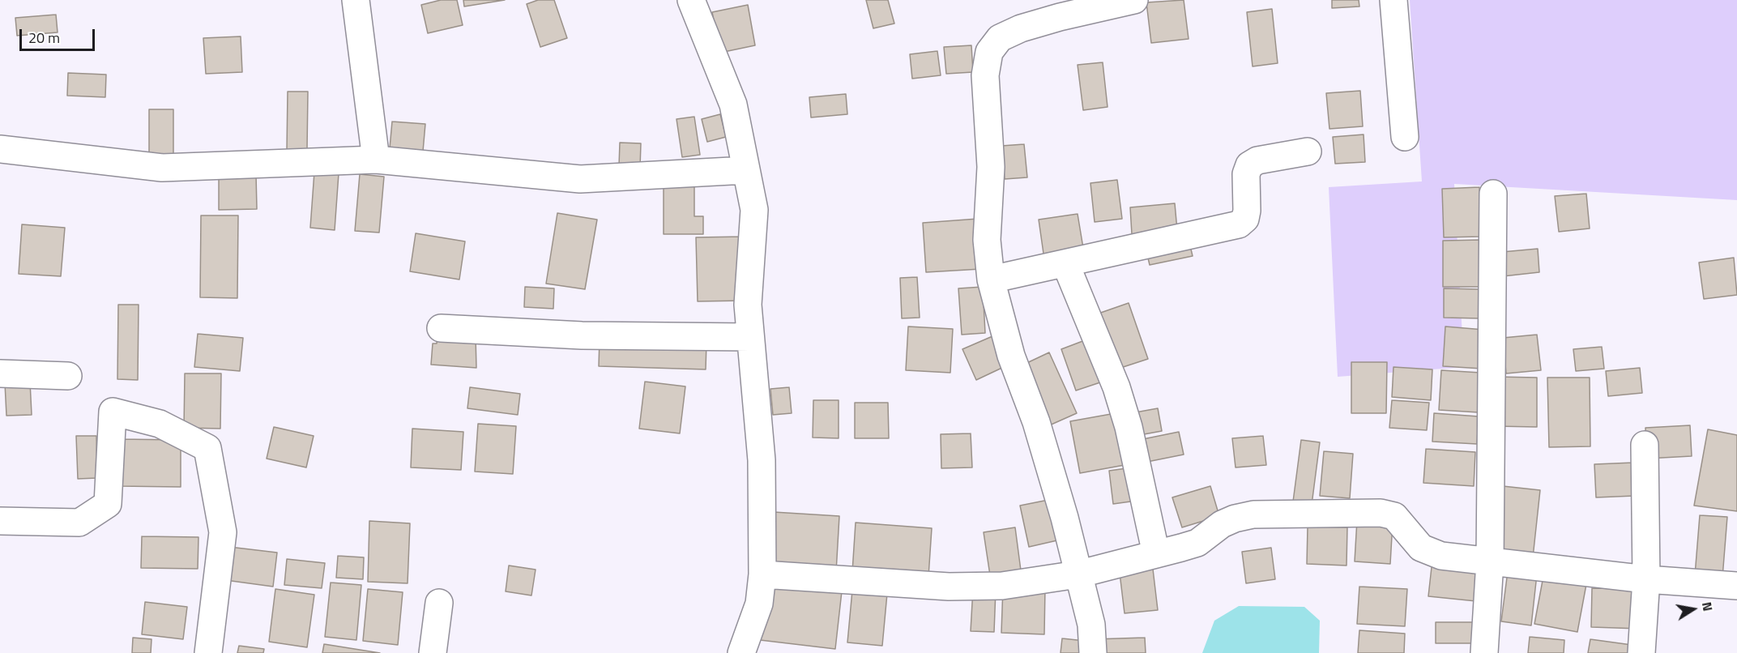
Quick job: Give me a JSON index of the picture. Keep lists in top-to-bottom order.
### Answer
{
  "scale_bar": "20 m",
  "north": "right"
}
